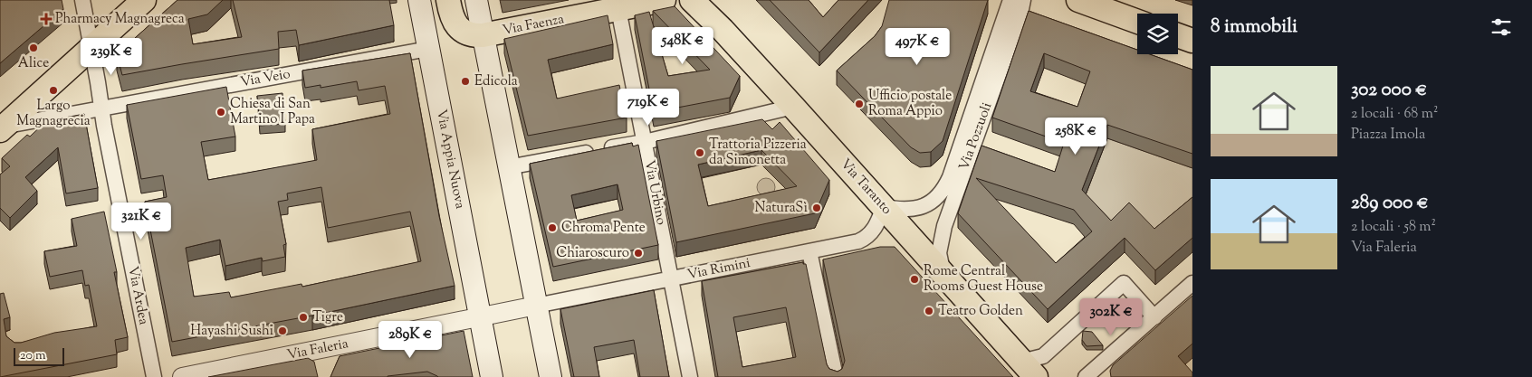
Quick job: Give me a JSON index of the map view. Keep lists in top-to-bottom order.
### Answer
{
  "streets": {
    "main road": ["Via Faenza", "Via Appia Nuova", "Via Taranto"],
    "street": [
      "Via Veio",
      "Via Pozzuoli",
      "Via Urbino",
      "Via Rimini",
      "Via Ardea",
      "Via Faleria"
    ]
  },
  "crossings": [
    ["Via Faenza", "Via Urbino"],
    ["Via Veio", "Via Appia Nuova"],
    ["Via Veio", "Via Ardea"],
    ["Via Pozzuoli", "Via Taranto"],
    ["Via Pozzuoli", "Via Rimini"],
    ["Via Appia Nuova", "Via Faleria"],
    ["Via Taranto", "Via Rimini"],
    ["Via Urbino", "Via Rimini"]
  ],
  "places": {
    "health": ["Pharmacy Magnagreca"],
    "other": [
      "Alice",
      "Edicola",
      "Largo Magnagrecia",
      "Ufficio postale Roma Appio",
      "Chiesa di San Martino I Papa",
      "Trattoria Pizzeria da Simonetta",
      "NaturaSì",
      "Chroma Pente",
      "Chiaroscuro",
      "Rome Central Rooms Guest House",
      "Teatro Golden",
      "Tigre",
      "Hayashi Sushi"
    ]
  },
  "scale_bar": "20 m",
  "page": {
    "heading": "8 immobili",
    "price": [
      "548K €",
      "497K €",
      "239K €",
      "719K €",
      "258K €",
      "321K €",
      "302K €",
      "289K €"
    ],
    "list": [
      {
        "name": "302 000 €",
        "note": "2 locali · 68 m² · Piazza Imola"
      },
      {
        "name": "289 000 €",
        "note": "2 locali · 58 m² · Via Faleria"
      }
    ],
    "scale": "20 m"
  }
}
